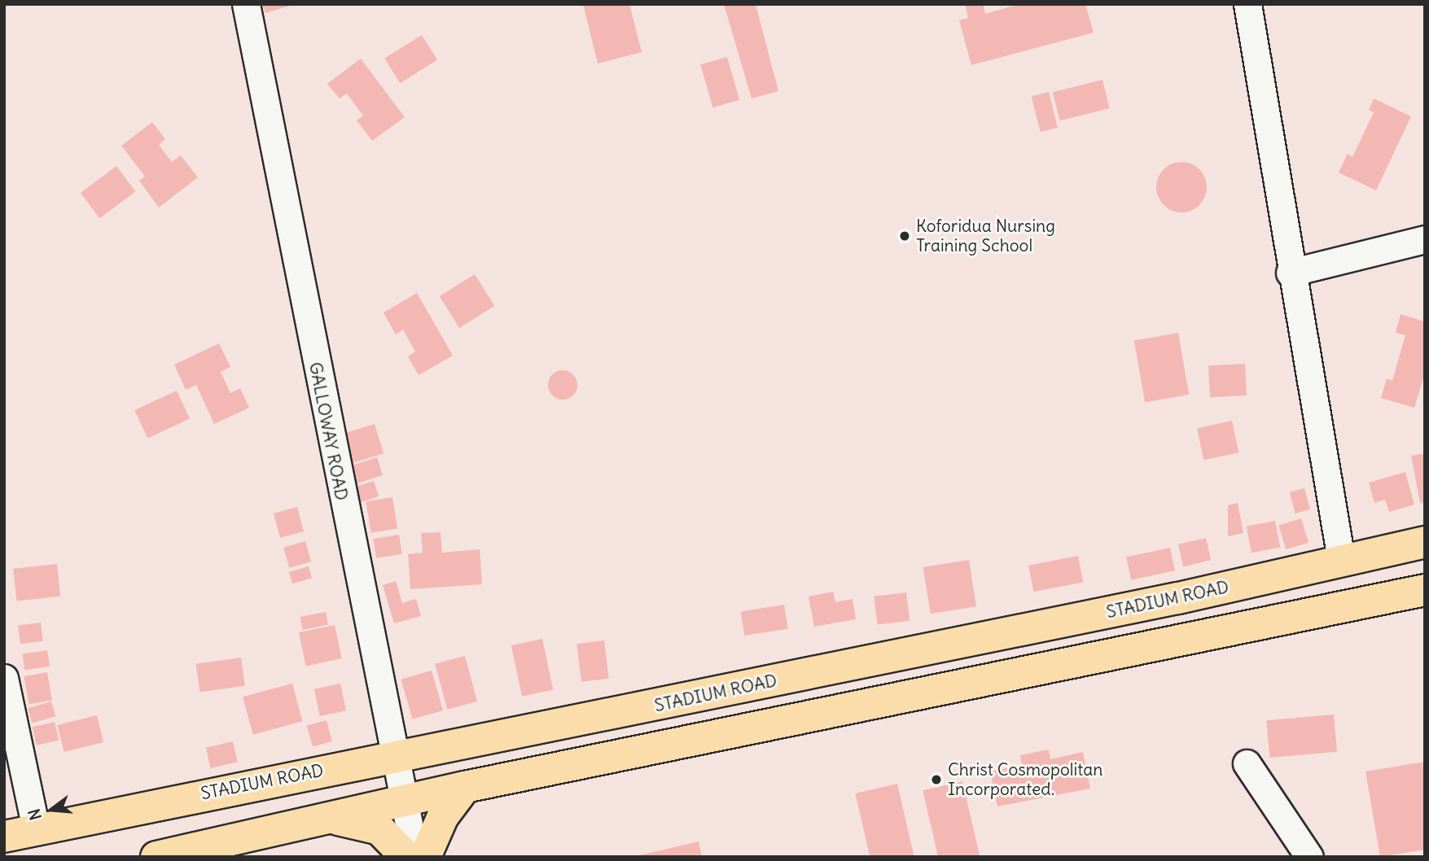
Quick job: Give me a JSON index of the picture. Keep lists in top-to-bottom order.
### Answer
{
  "streets": {
    "main road": ["STADIUM ROAD"],
    "street": ["GALLOWAY ROAD"]
  },
  "crossings": [
    ["GALLOWAY ROAD", "STADIUM ROAD"]
  ],
  "places": ["Koforidua Nursing Training School", "Christ Cosmopolitan Incorporated."],
  "north": "left"
}
